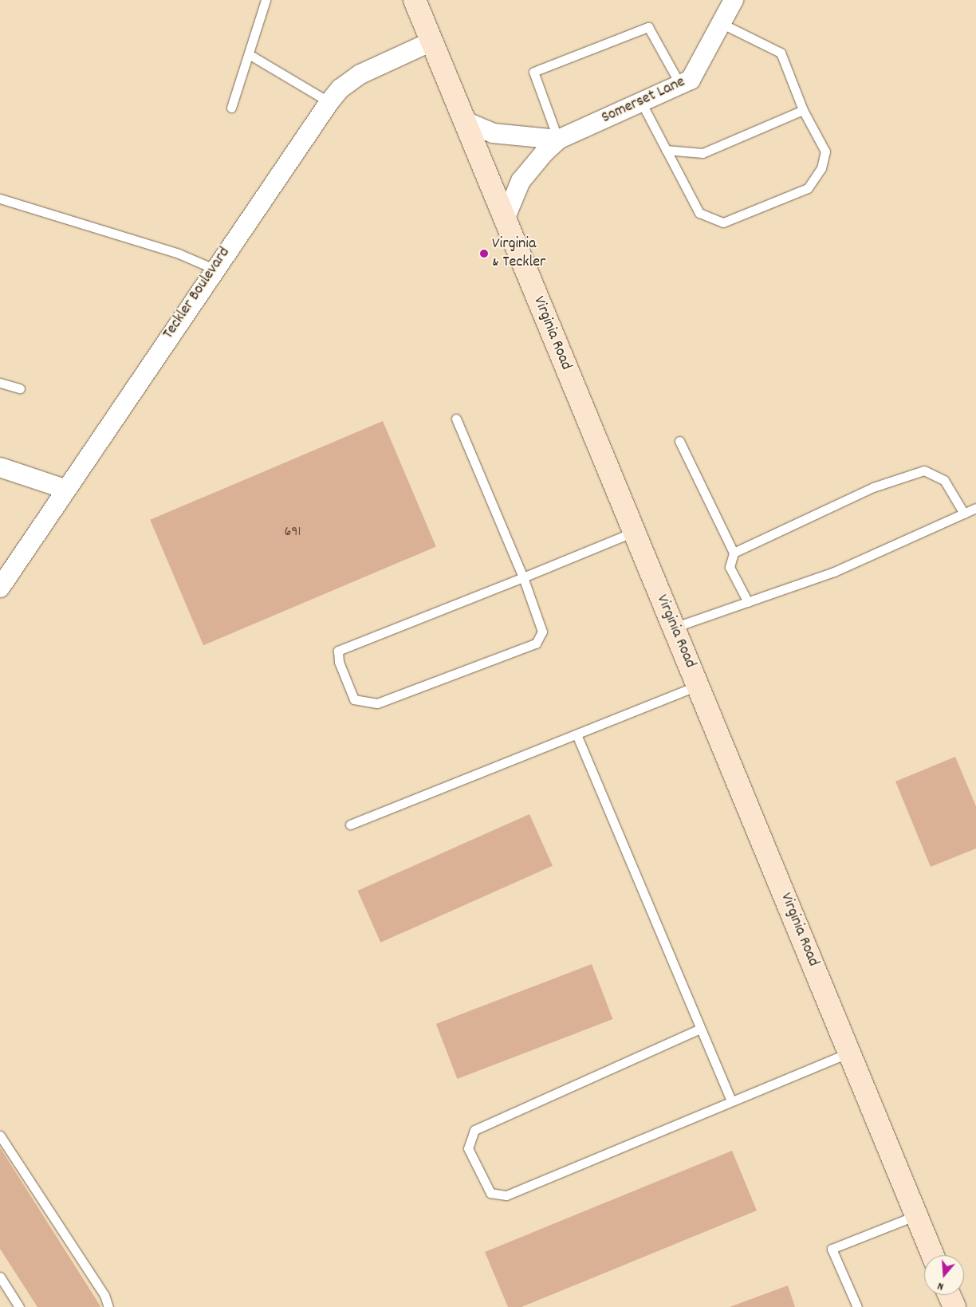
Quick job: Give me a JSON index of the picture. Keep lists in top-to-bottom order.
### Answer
{
  "streets": {
    "street": ["Somerset Lane", "Teckler Boulevard", "Virginia Road"]
  },
  "crossings": [
    ["Somerset Lane", "Virginia Road"],
    ["Teckler Boulevard", "Virginia Road"]
  ],
  "places": ["Virginia & Teckler"],
  "house_numbers": ["691"],
  "north": "bottom"
}
